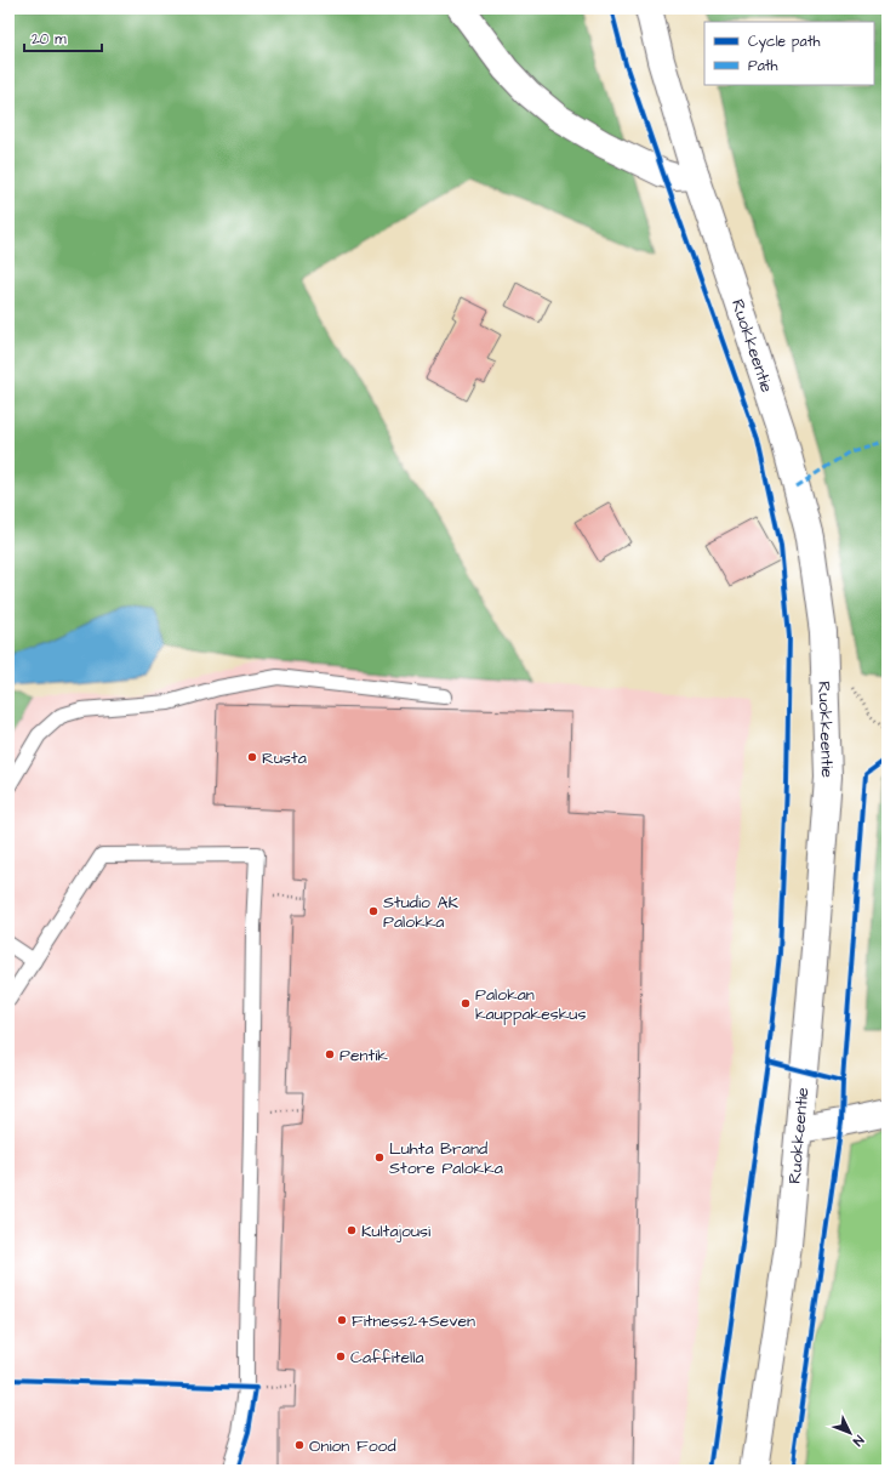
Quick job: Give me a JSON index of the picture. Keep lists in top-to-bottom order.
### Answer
{
  "streets": {
    "street": ["Ruokkeentie"]
  },
  "places": [
    "Rusta",
    "Studio AK Palokka",
    "Palokan kauppakeskus",
    "Pentik",
    "Luhta Brand Store Palokka",
    "Kultajousi",
    "Fitness24Seven",
    "Caffitella",
    "Onion Food"
  ],
  "legend": ["Cycle path", "Path"],
  "scale_bar": "20 m",
  "north": "bottom right"
}
